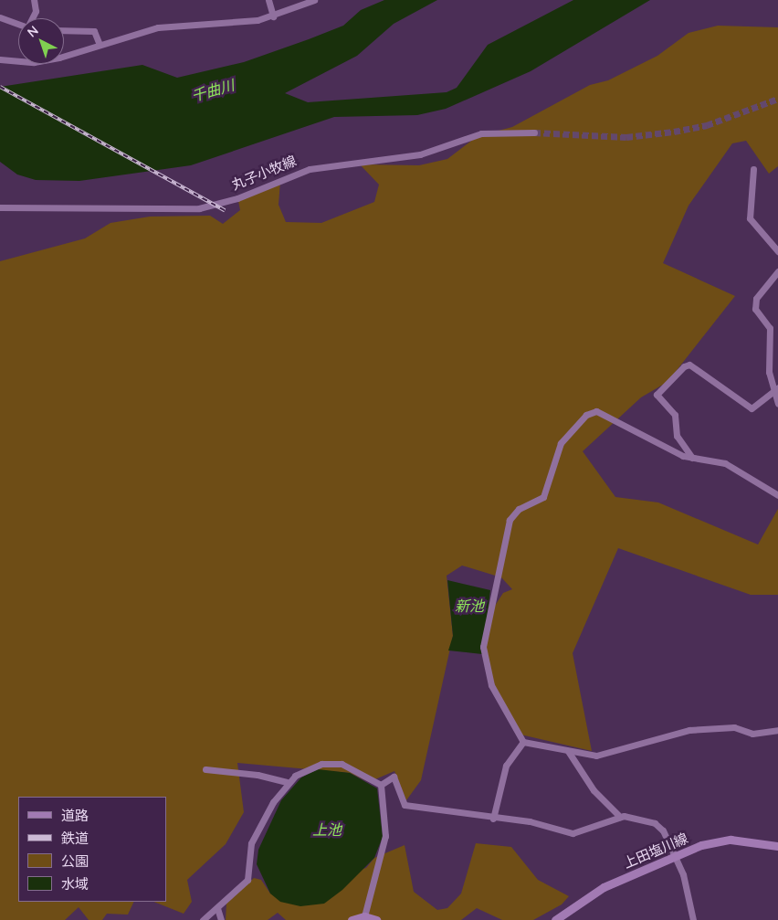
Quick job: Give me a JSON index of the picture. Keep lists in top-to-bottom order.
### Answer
{
  "streets": {
    "main road": ["上田塩川線"],
    "street": ["丸子小牧線"]
  },
  "water": ["千曲川", "新池", "上池"],
  "legend": [
    "道路",
    "鉄道",
    "公園",
    "水域"
  ],
  "north": "top left"
}
